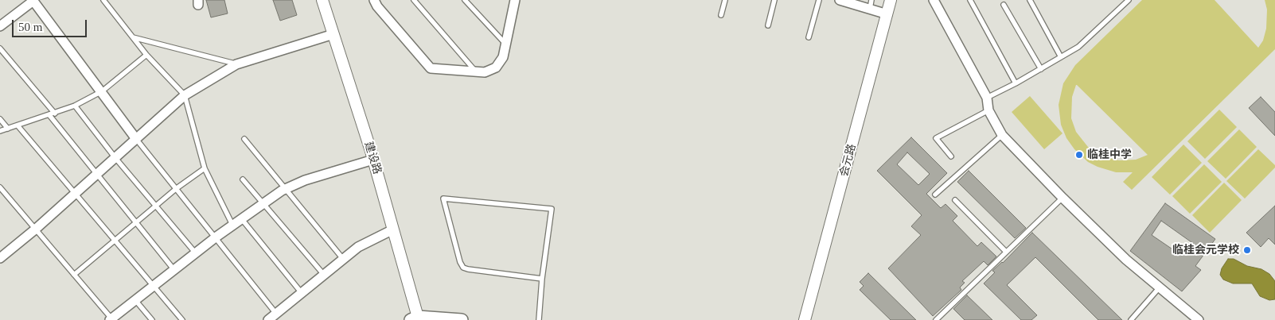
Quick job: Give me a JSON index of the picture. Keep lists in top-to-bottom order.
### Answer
{
  "streets": {
    "street": ["建设路", "会元路"]
  },
  "places": ["临桂中学", "临桂会元学校"],
  "scale_bar": "50 m"
}
